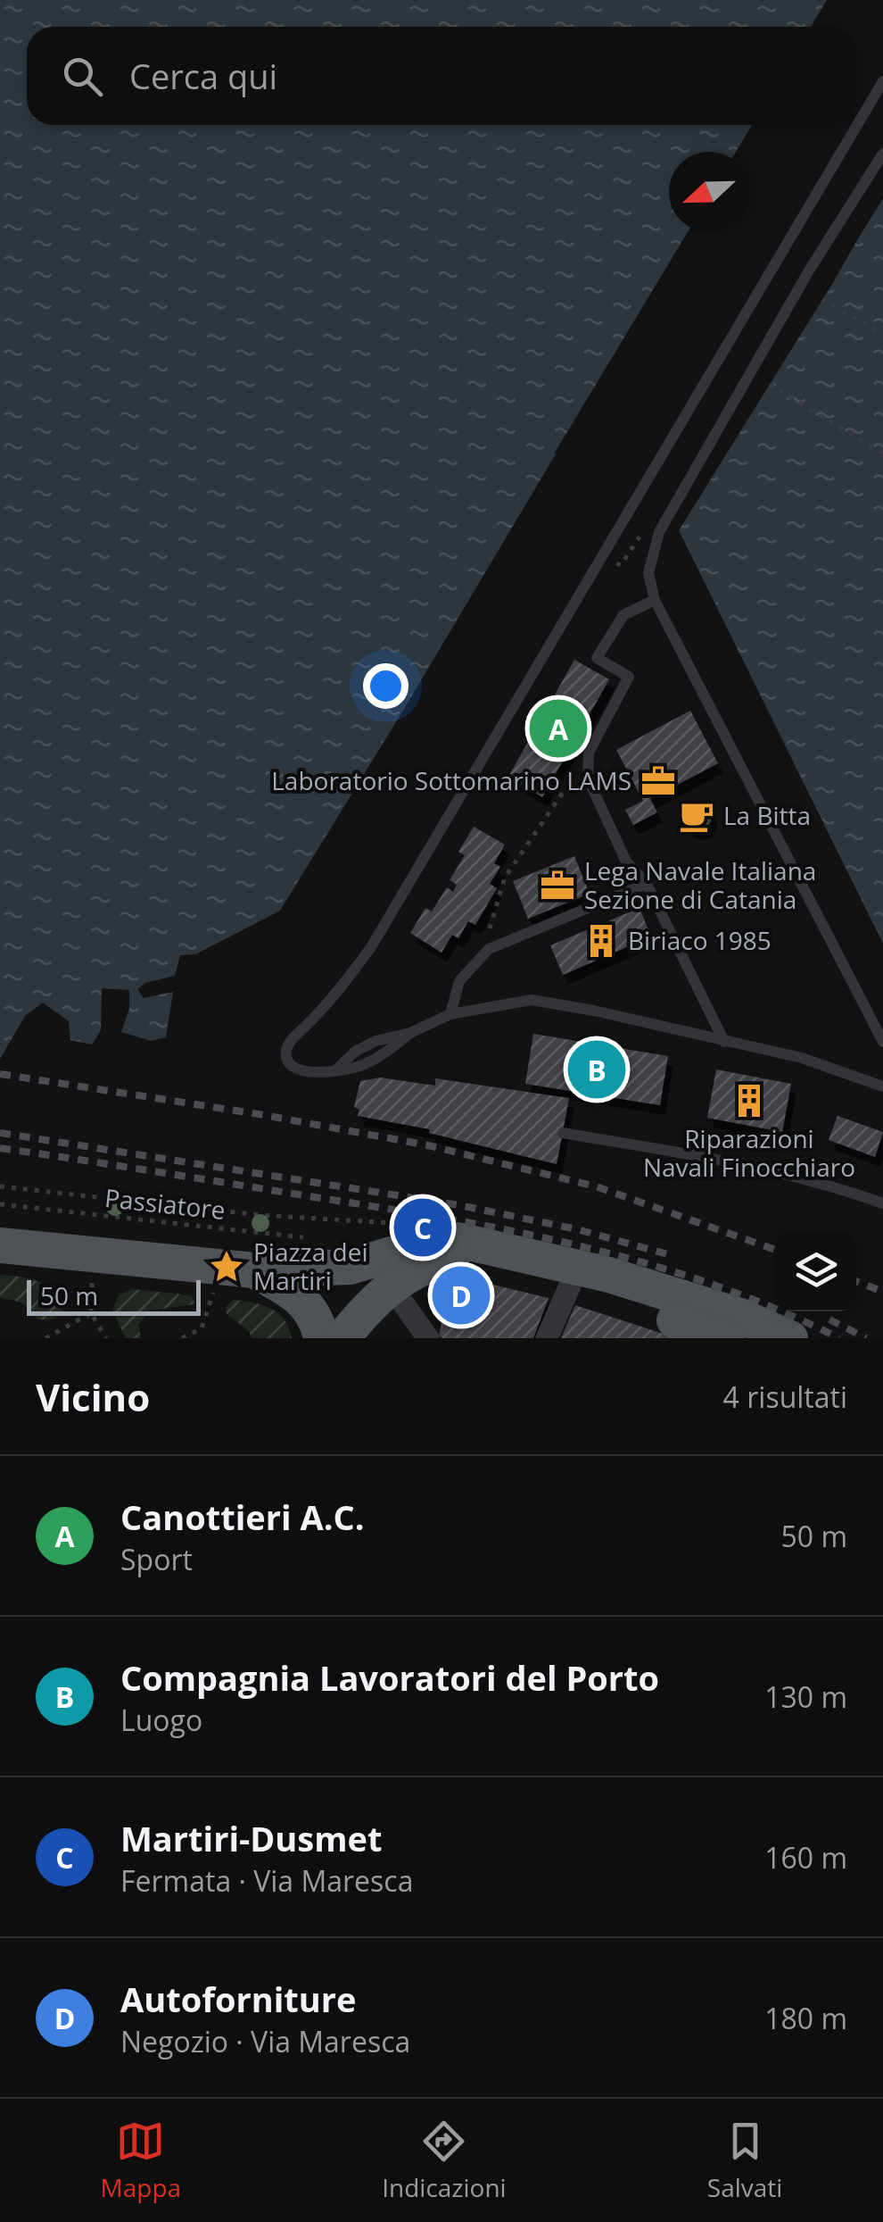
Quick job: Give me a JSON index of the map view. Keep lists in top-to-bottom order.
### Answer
{
  "streets": {
    "path": ["Passiatore"]
  },
  "places": {
    "office": ["Laboratorio Sottomarino LAMS", "Lega Navale Italiana Sezione di Catania"],
    "cafe": ["La Bitta"],
    "building": ["Biriaco 1985", "Riparazioni Navali Finocchiaro"],
    "place": ["Piazza dei Martiri"]
  },
  "scale_bar": "50 m",
  "north": "left",
  "page": {
    "search": "Cerca qui",
    "pins": [
      "A",
      "B",
      "C",
      "D"
    ],
    "scale": "50 m",
    "heading": ["Vicino", "4 risultati"],
    "list": [
      {
        "mark": "A",
        "name": "Canottieri A.C.",
        "note": "Sport",
        "value": "50 m"
      },
      {
        "mark": "B",
        "name": "Compagnia Lavoratori del Porto",
        "note": "Luogo",
        "value": "130 m"
      },
      {
        "mark": "C",
        "name": "Martiri-Dusmet",
        "note": "Fermata · Via Maresca",
        "value": "160 m"
      },
      {
        "mark": "D",
        "name": "Autoforniture",
        "note": "Negozio · Via Maresca",
        "value": "180 m"
      }
    ],
    "nav": ["Mappa", "Indicazioni", "Salvati"]
  }
}
